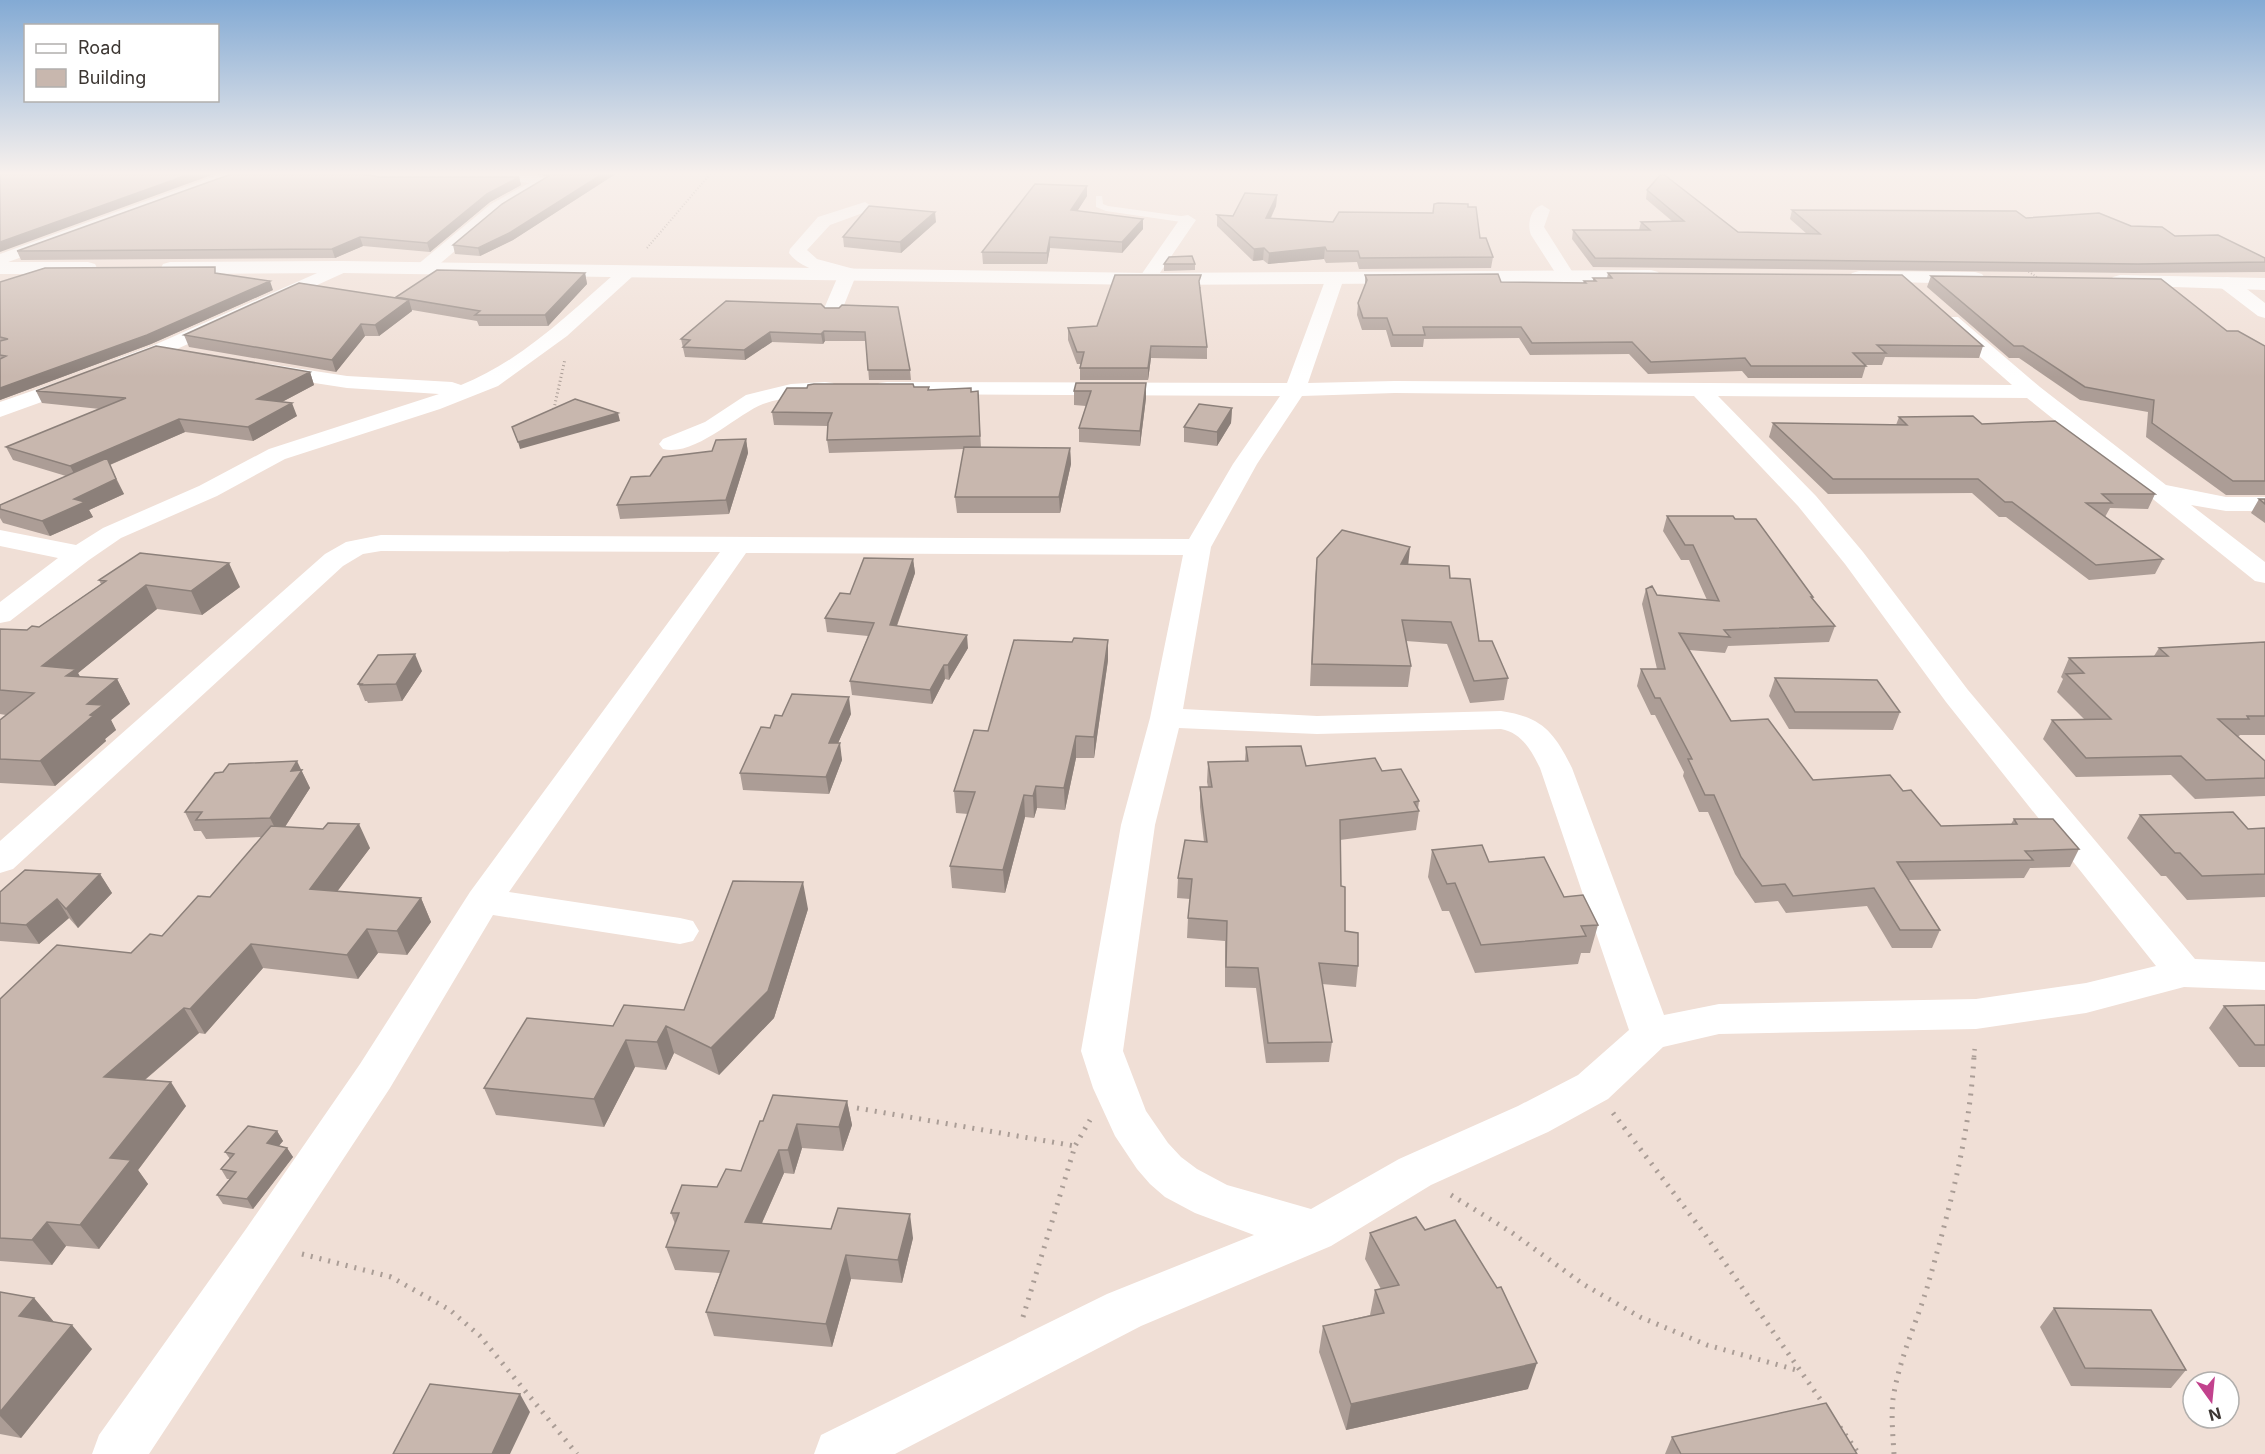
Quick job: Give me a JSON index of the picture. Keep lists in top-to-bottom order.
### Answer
{
  "legend": ["Road", "Building"],
  "north": "bottom"
}
